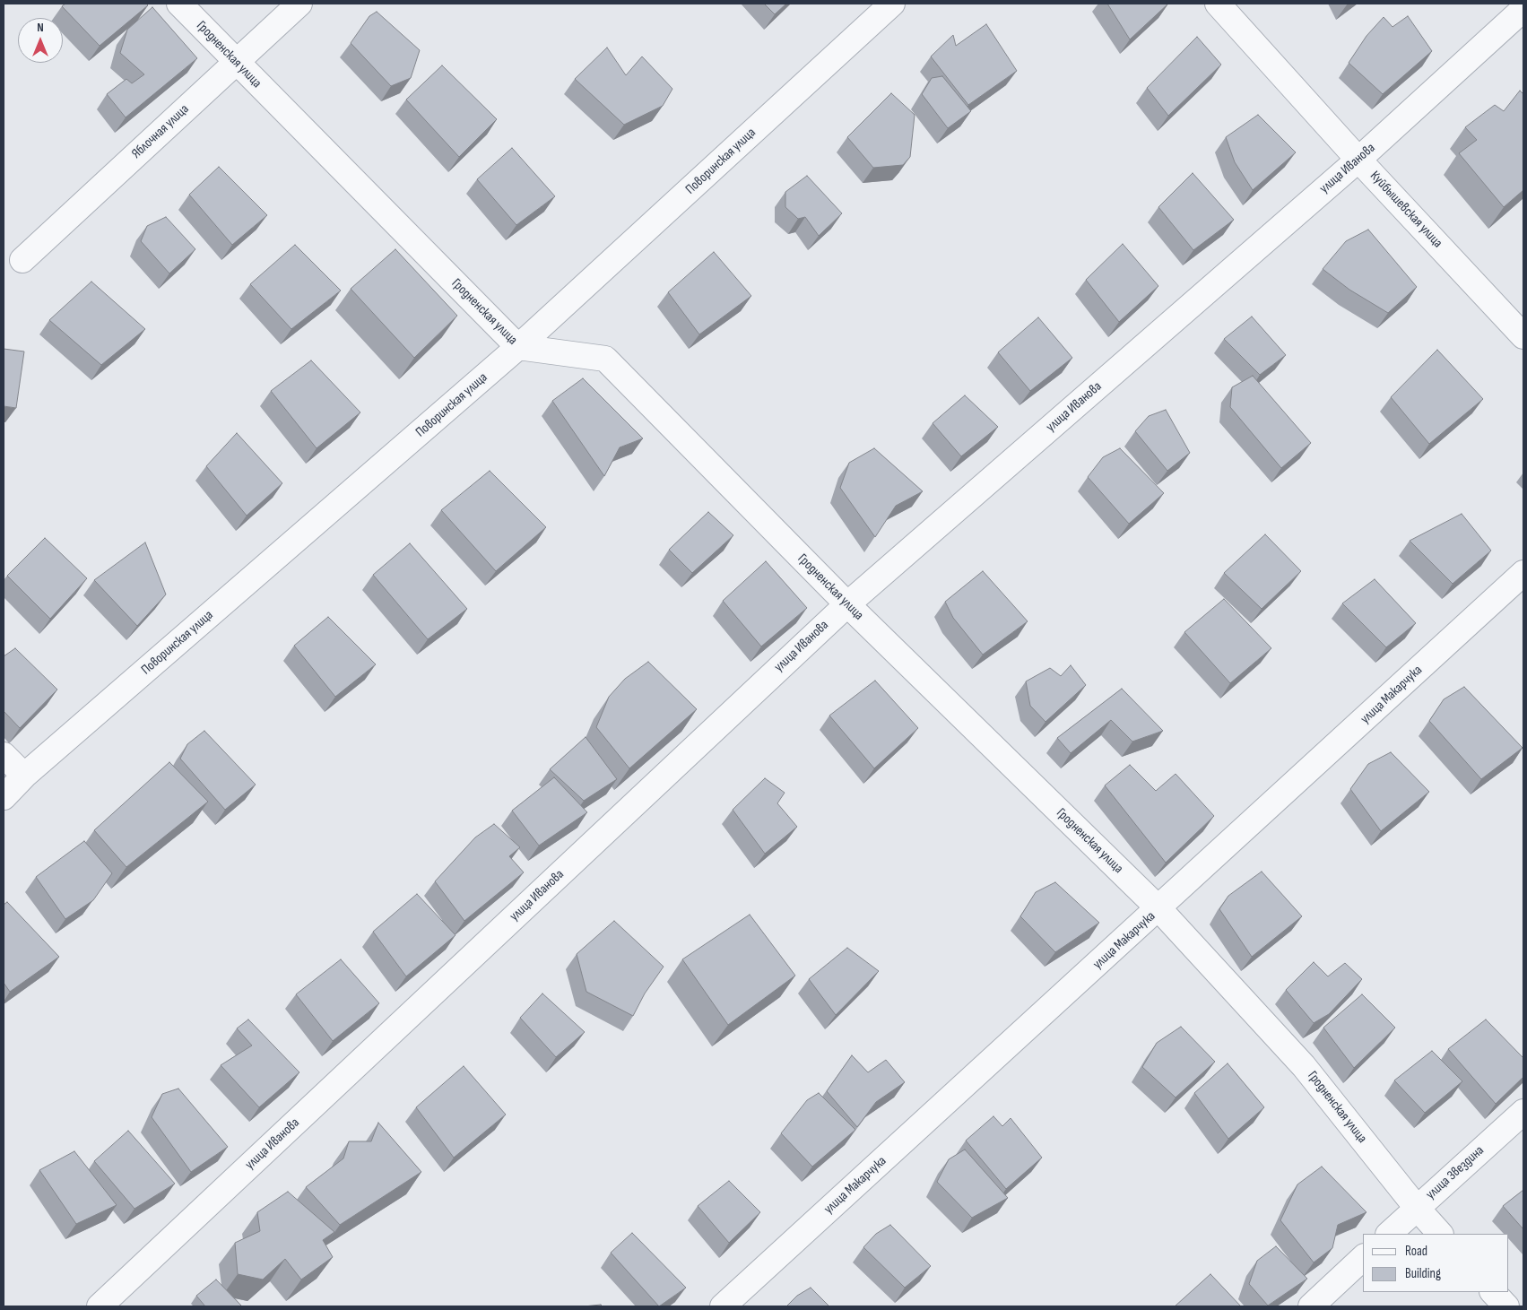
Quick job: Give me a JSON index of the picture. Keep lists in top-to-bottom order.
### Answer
{
  "streets": {
    "street": [
      "Гродненская улица",
      "Яблочная улица",
      "Поворинская улица",
      "улица Иванова",
      "Куйбышевская улица",
      "улица Макарчука",
      "улица Звездина"
    ]
  },
  "crossings": [
    ["Гродненская улица", "Яблочная улица"],
    ["Гродненская улица", "Поворинская улица"],
    ["Гродненская улица", "улица Иванова"],
    ["Гродненская улица", "улица Макарчука"],
    ["Гродненская улица", "улица Звездина"],
    ["улица Иванова", "Куйбышевская улица"]
  ],
  "legend": ["Road", "Building"],
  "north": "top"
}
